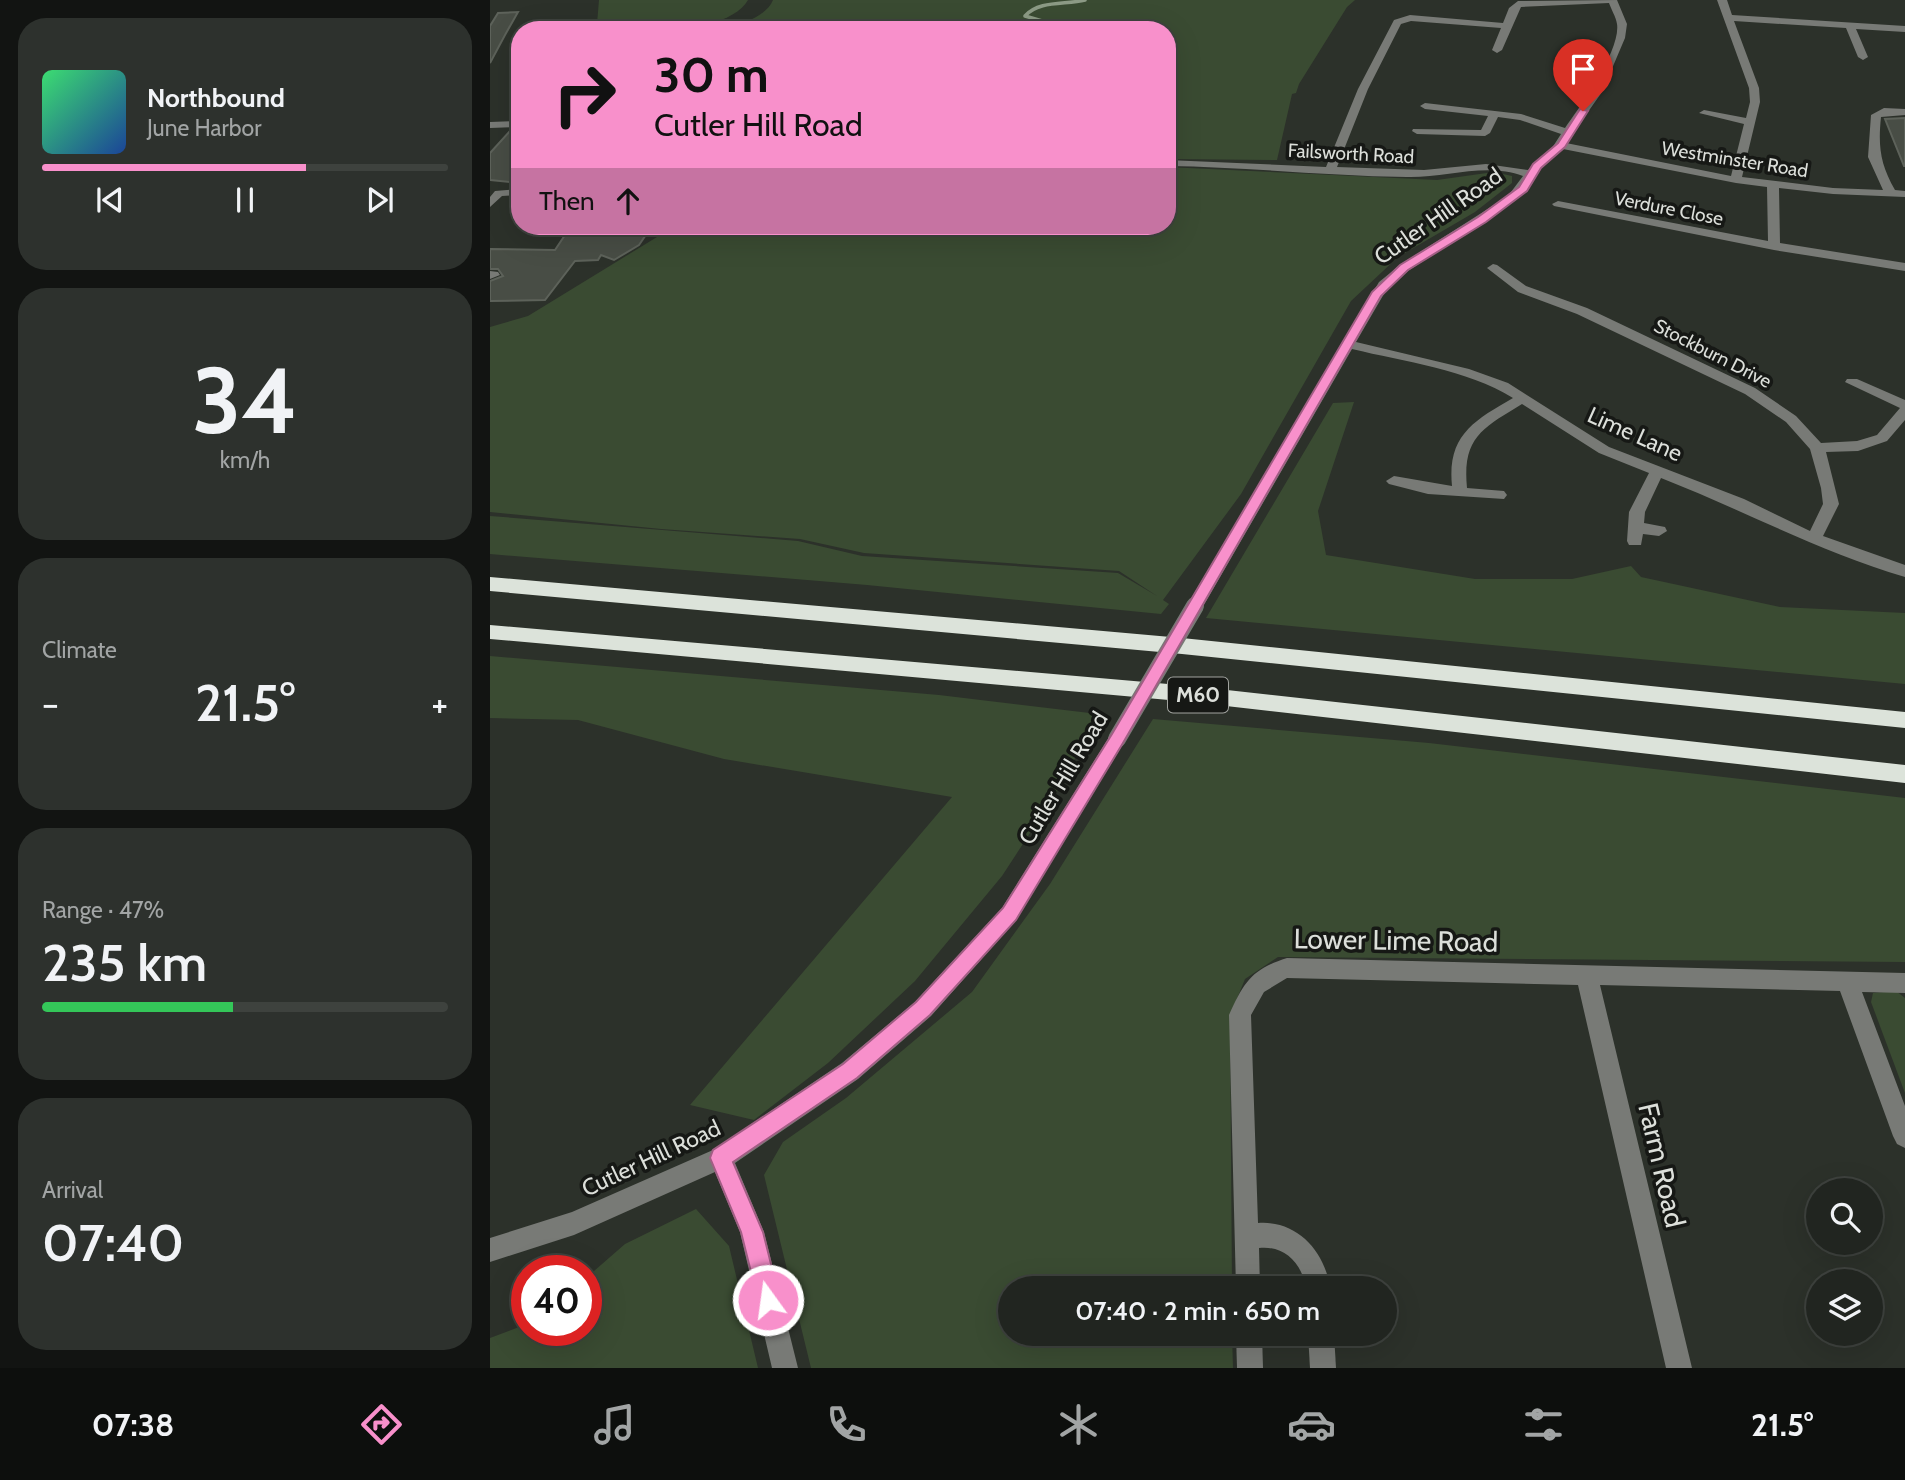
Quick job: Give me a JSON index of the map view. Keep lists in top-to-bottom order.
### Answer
{
  "streets": {
    "highway": ["M60"],
    "street": [
      "Failsworth Road",
      "Westminster Road",
      "Verdure Close",
      "Cutler Hill Road",
      "Stockburn Drive",
      "Lime Lane",
      "Lower Lime Road",
      "Farm Road"
    ]
  },
  "crossings": [
    ["Failsworth Road", "Cutler Hill Road"],
    ["Westminster Road", "Cutler Hill Road"],
    ["Cutler Hill Road", "Lime Lane"],
    ["Stockburn Drive", "Lime Lane"],
    ["Lower Lime Road", "Farm Road"]
  ],
  "page": {
    "turn": ["30 m", "Cutler Hill Road"],
    "song": ["Northbound", "June Harbor"],
    "then": "Then",
    "tile": [
      ["34", "km/h"],
      "Climate",
      ["Range · 47%", "235 km"],
      ["Arrival", "07:40"]
    ],
    "heat": ["−", "21.5°", "+"],
    "limit": "40",
    "trip": "07:40 · 2 min · 650 m",
    "tabs": ["07:38", "21.5°"]
  }
}
